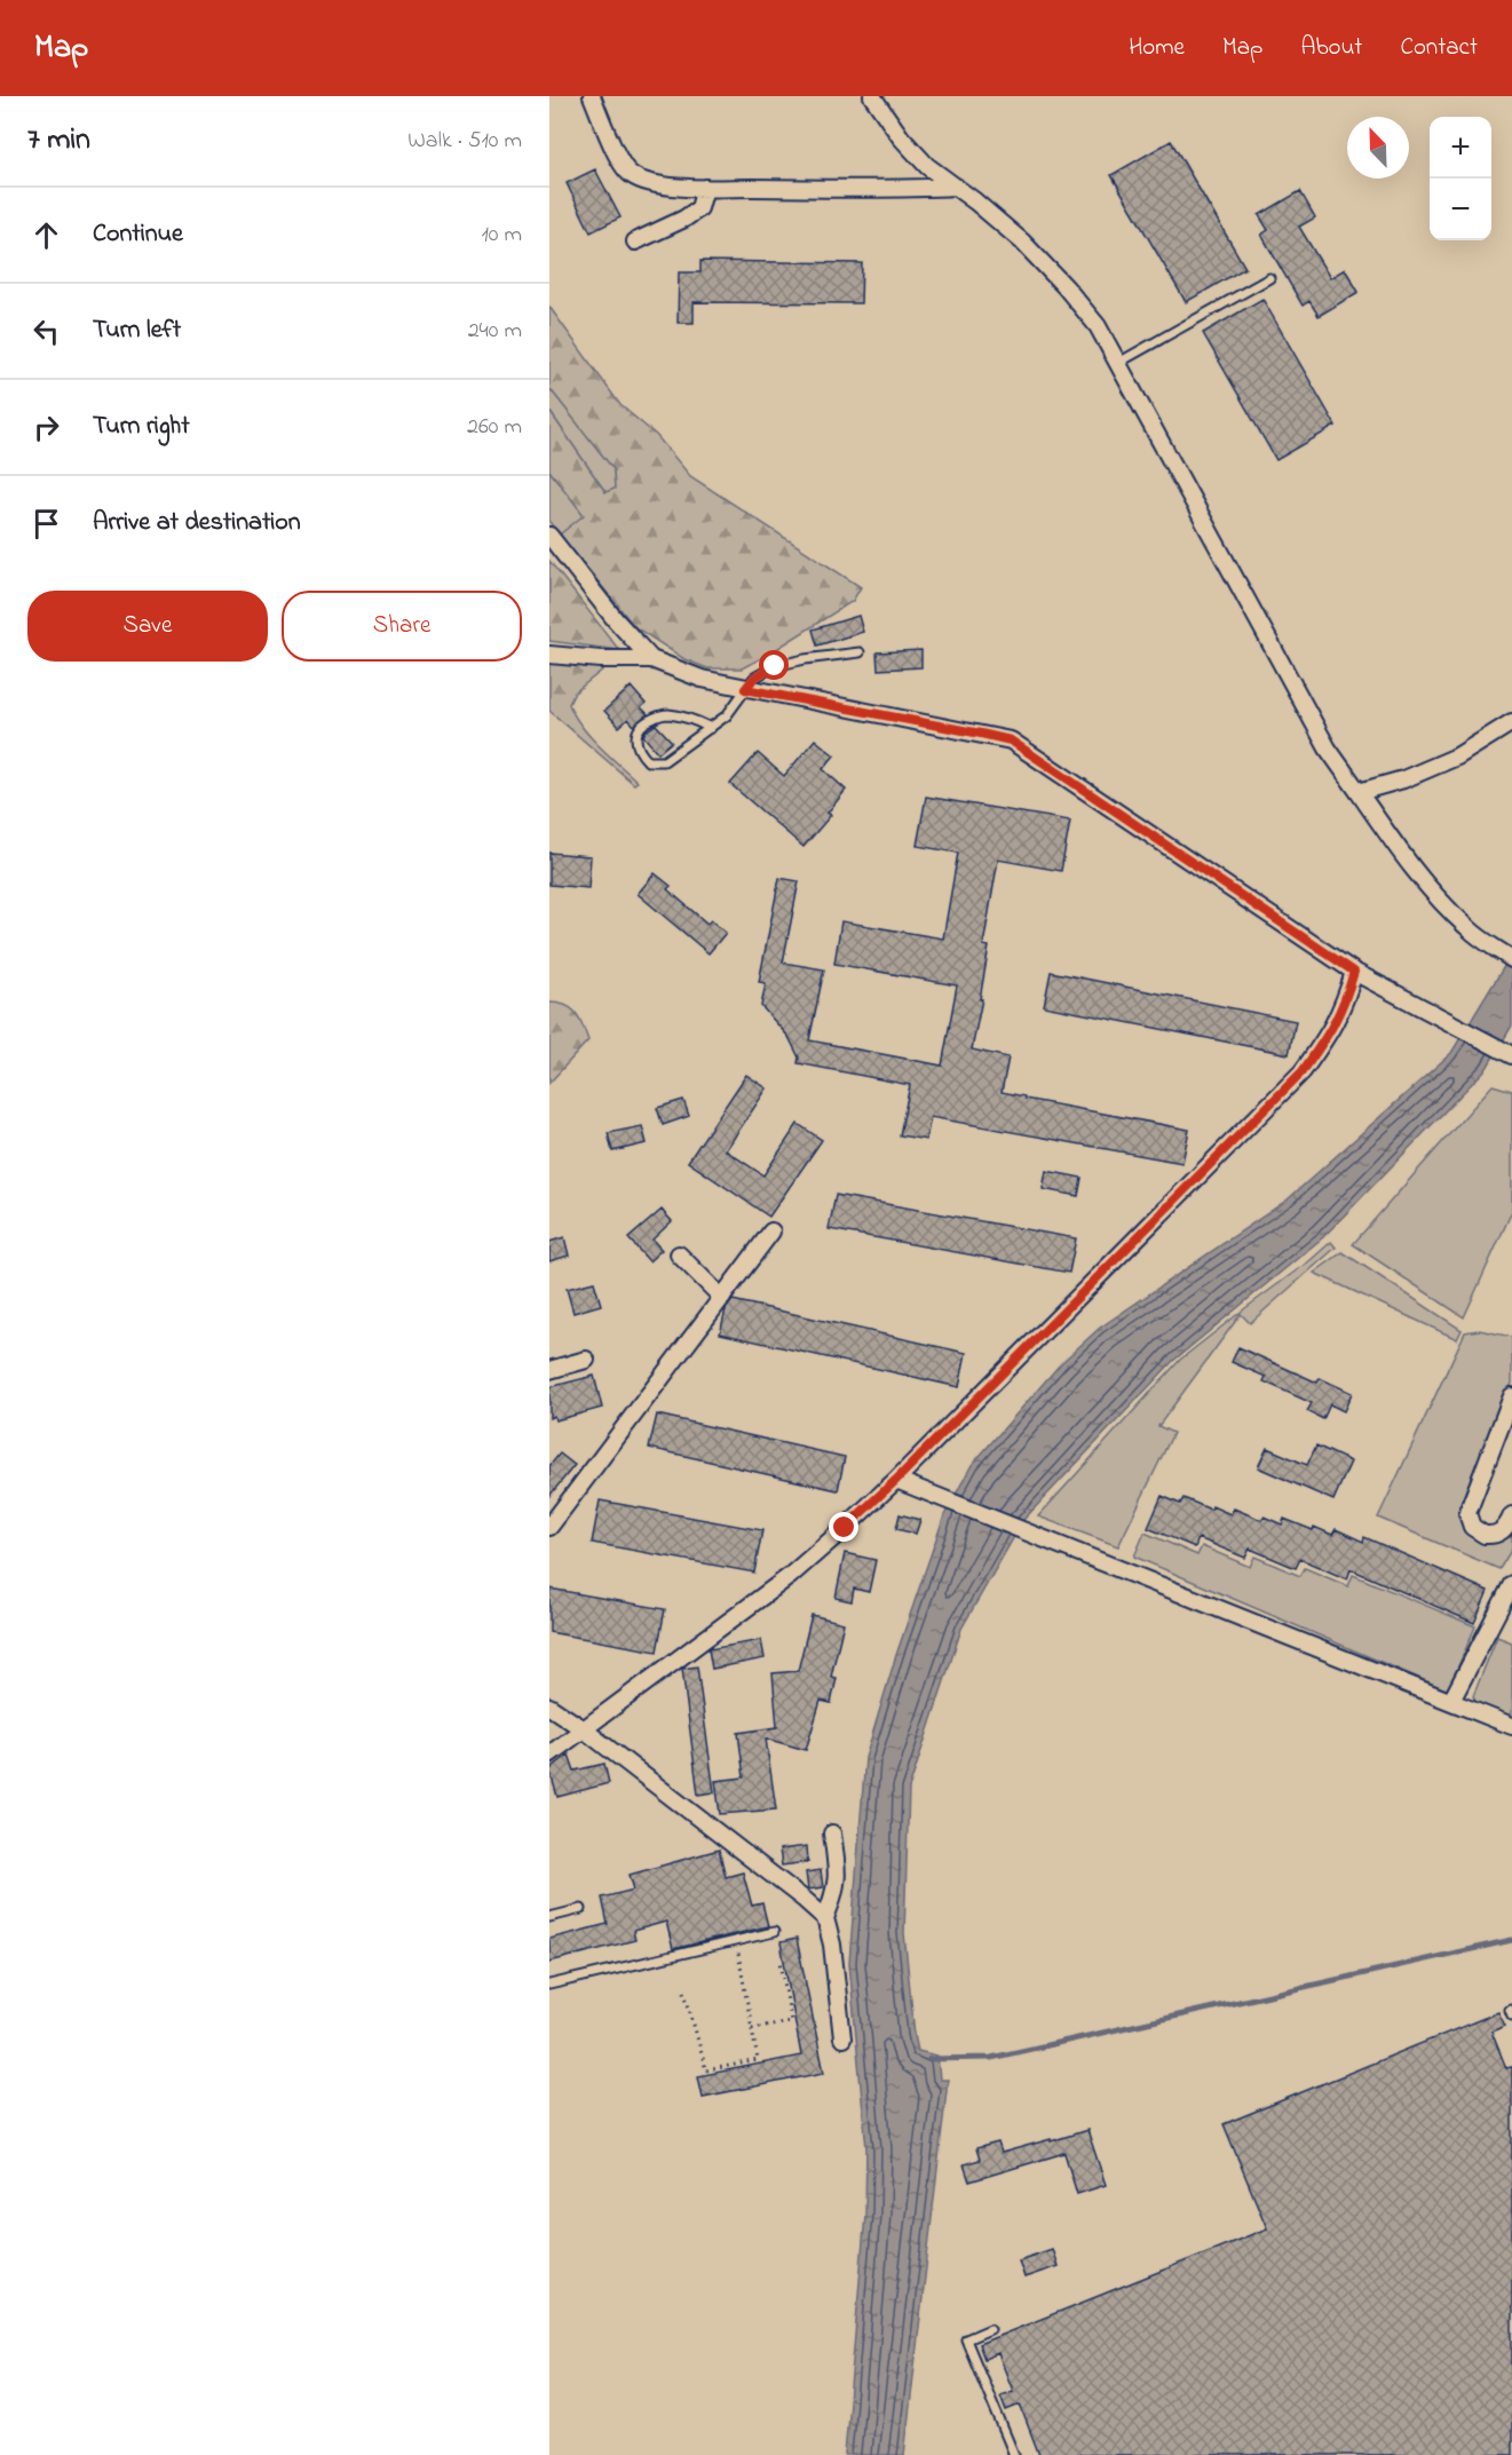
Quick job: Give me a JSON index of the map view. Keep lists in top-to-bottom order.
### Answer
{
  "north": "top left",
  "page": {
    "header": "Map",
    "nav": [
      "Home",
      "Map",
      "About",
      "Contact"
    ],
    "heading": ["7 min", "Walk · 510 m"],
    "map_buttons": ["+", "−"],
    "list": [
      ["Continue", "10 m"],
      ["Turn left", "240 m"],
      ["Turn right", "260 m"],
      "Arrive at destination"
    ],
    "buttons": ["Save", "Share"]
  }
}
